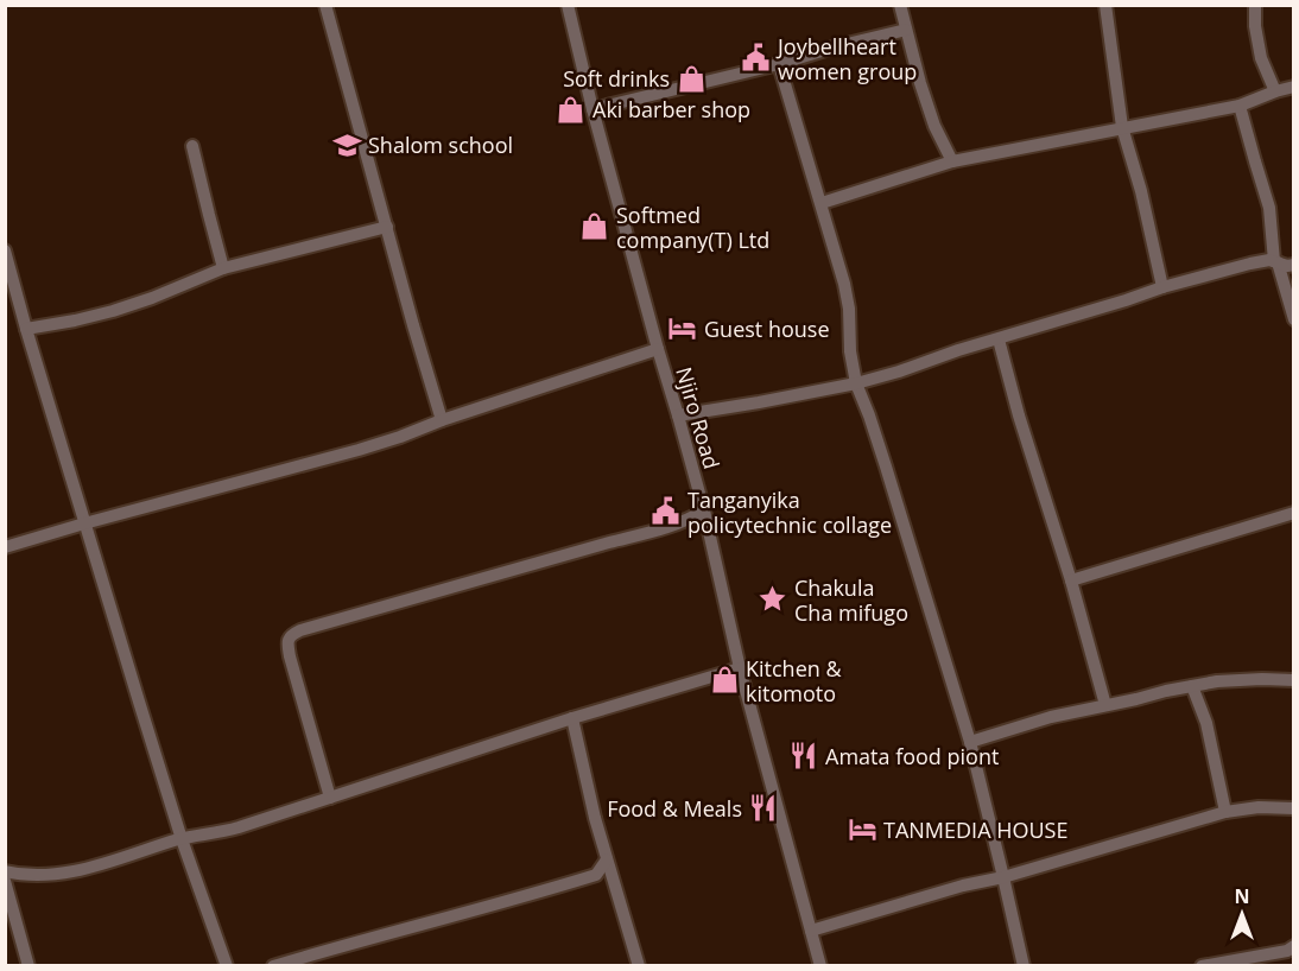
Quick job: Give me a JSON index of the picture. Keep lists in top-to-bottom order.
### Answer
{
  "streets": {
    "street": ["Njiro Road"]
  },
  "places": {
    "public building": ["Joybellheart women group", "Tanganyika policytechnic collage"],
    "shop": [
      "Soft drinks",
      "Aki barber shop",
      "Softmed company(T) Ltd",
      "Kitchen & kitomoto"
    ],
    "school or university": ["Shalom school"],
    "hotel": ["Guest house", "TANMEDIA HOUSE"],
    "place": ["Chakula Cha mifugo"],
    "restaurant": ["Amata food piont", "Food & Meals"]
  },
  "north": "top"
}
